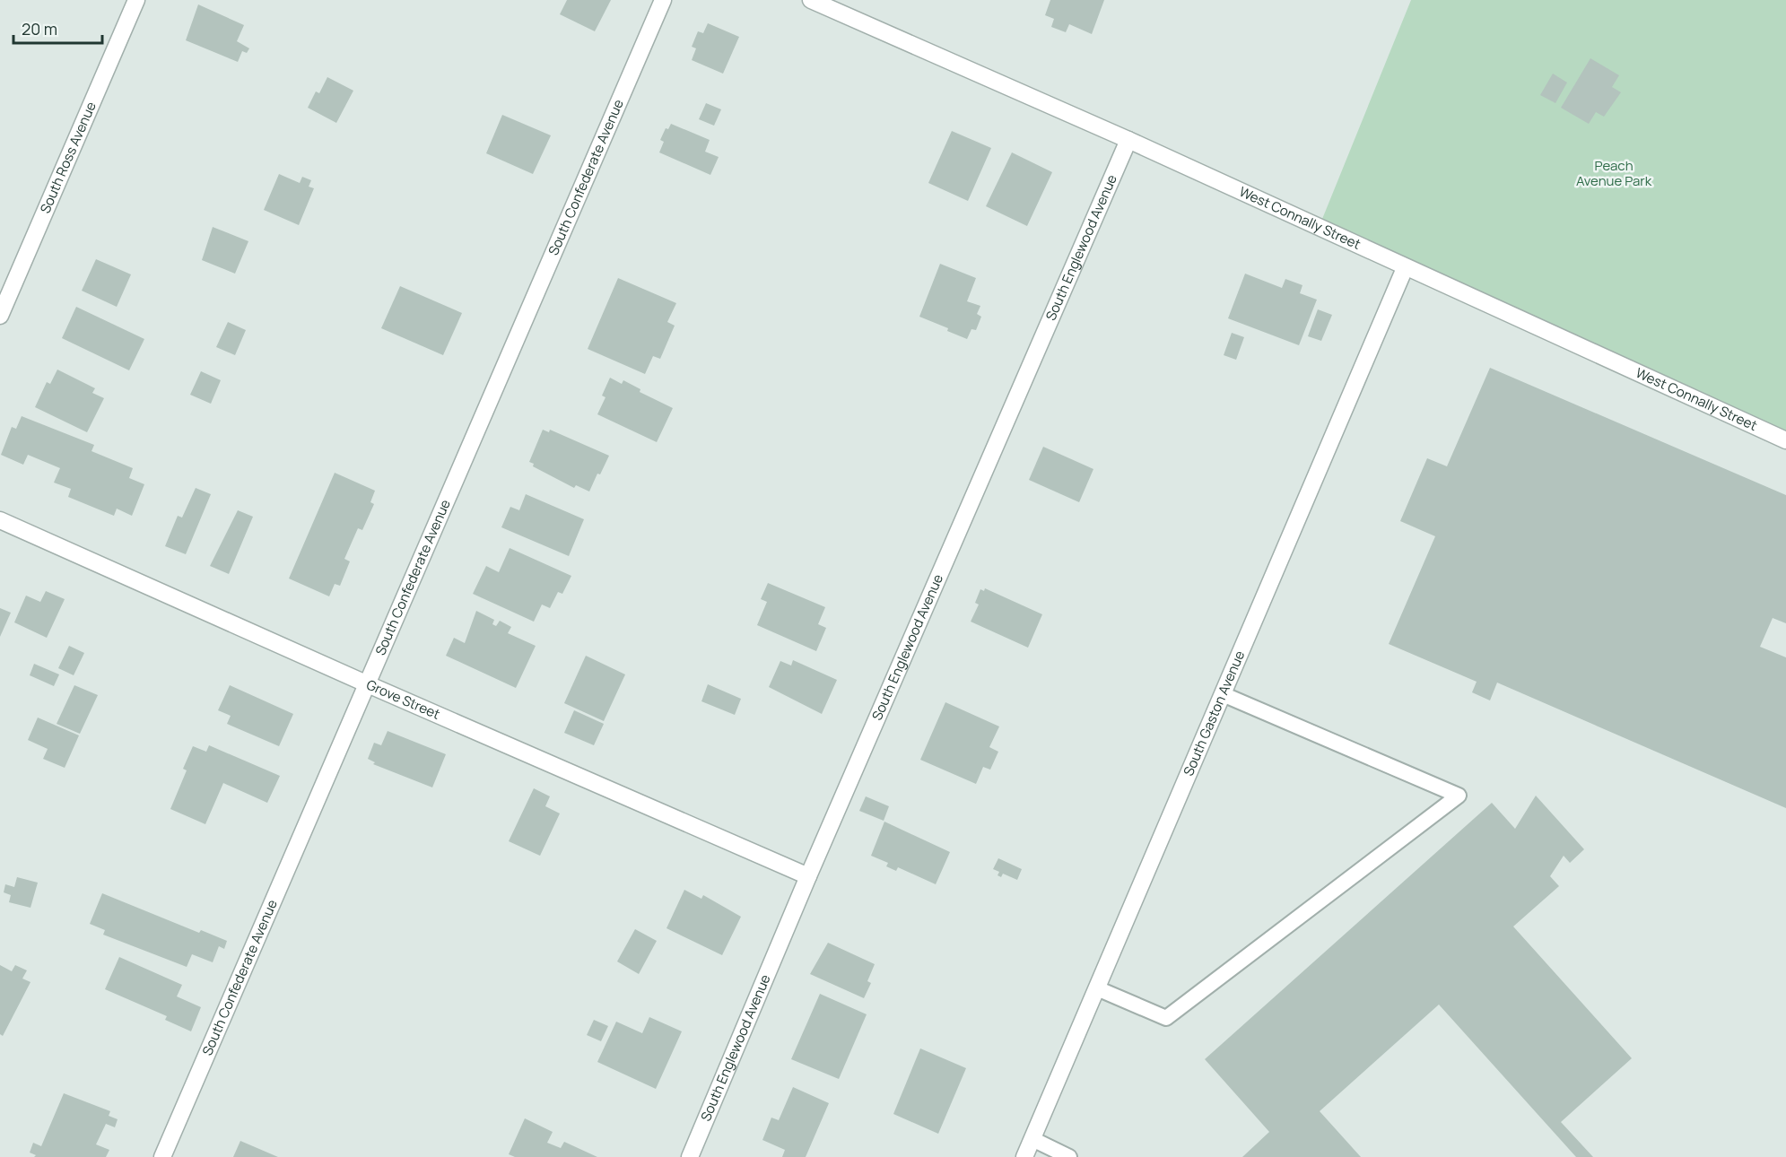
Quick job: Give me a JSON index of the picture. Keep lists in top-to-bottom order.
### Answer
{
  "streets": {
    "street": [
      "South Ross Avenue",
      "South Confederate Avenue",
      "West Connally Street",
      "South Englewood Avenue",
      "Grove Street",
      "South Gaston Avenue"
    ]
  },
  "crossings": [
    ["South Confederate Avenue", "Grove Street"],
    ["West Connally Street", "South Englewood Avenue"],
    ["West Connally Street", "South Gaston Avenue"],
    ["South Englewood Avenue", "Grove Street"]
  ],
  "parks": ["Peach Avenue Park"],
  "scale_bar": "20 m"
}
